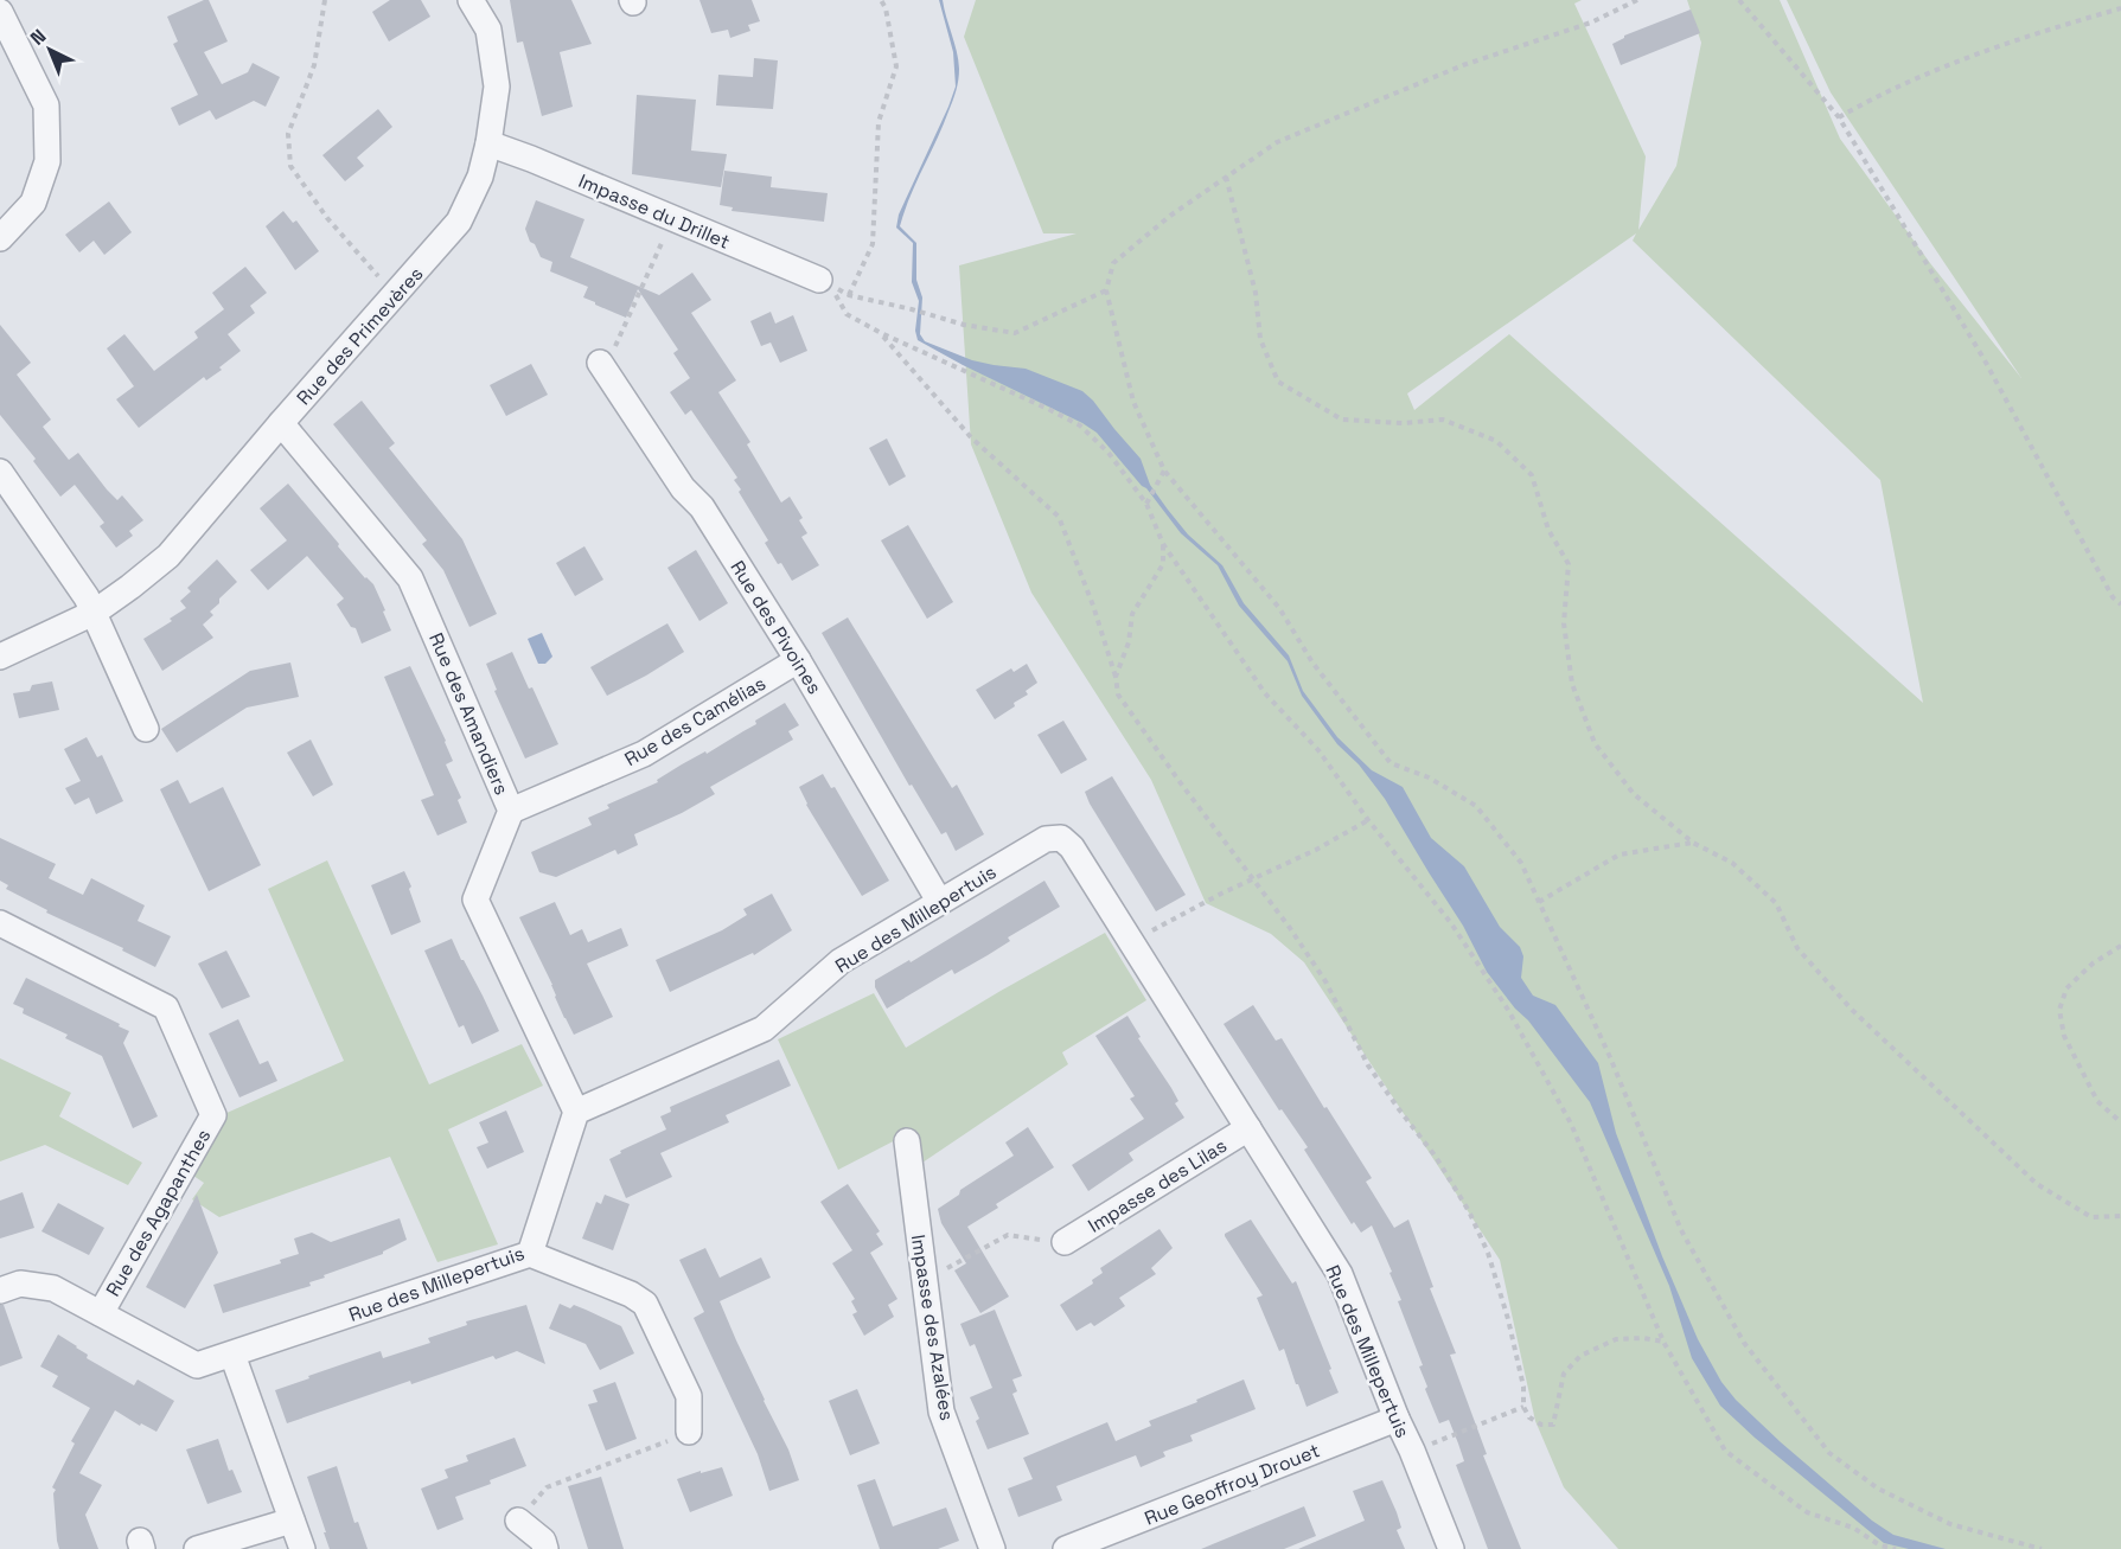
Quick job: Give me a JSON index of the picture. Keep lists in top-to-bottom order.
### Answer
{
  "streets": {
    "street": [
      "Impasse du Drillet",
      "Rue des Primevères",
      "Rue des Pivoines",
      "Rue des Amandiers",
      "Rue des Camélias",
      "Rue des Millepertuis",
      "Impasse des Lilas",
      "Rue des Agapanthes",
      "Impasse des Azalées",
      "Rue Geoffroy Drouet"
    ]
  },
  "crossings": [
    ["Impasse du Drillet", "Rue des Primevères"],
    ["Rue des Primevères", "Rue des Amandiers"],
    ["Rue des Pivoines", "Rue des Camélias"],
    ["Rue des Pivoines", "Rue des Millepertuis"],
    ["Rue des Amandiers", "Rue des Camélias"],
    ["Rue des Amandiers", "Rue des Millepertuis"],
    ["Rue des Millepertuis", "Impasse des Lilas"],
    ["Rue des Millepertuis", "Rue des Agapanthes"],
    ["Rue des Millepertuis", "Rue Geoffroy Drouet"]
  ],
  "north": "top left"
}
